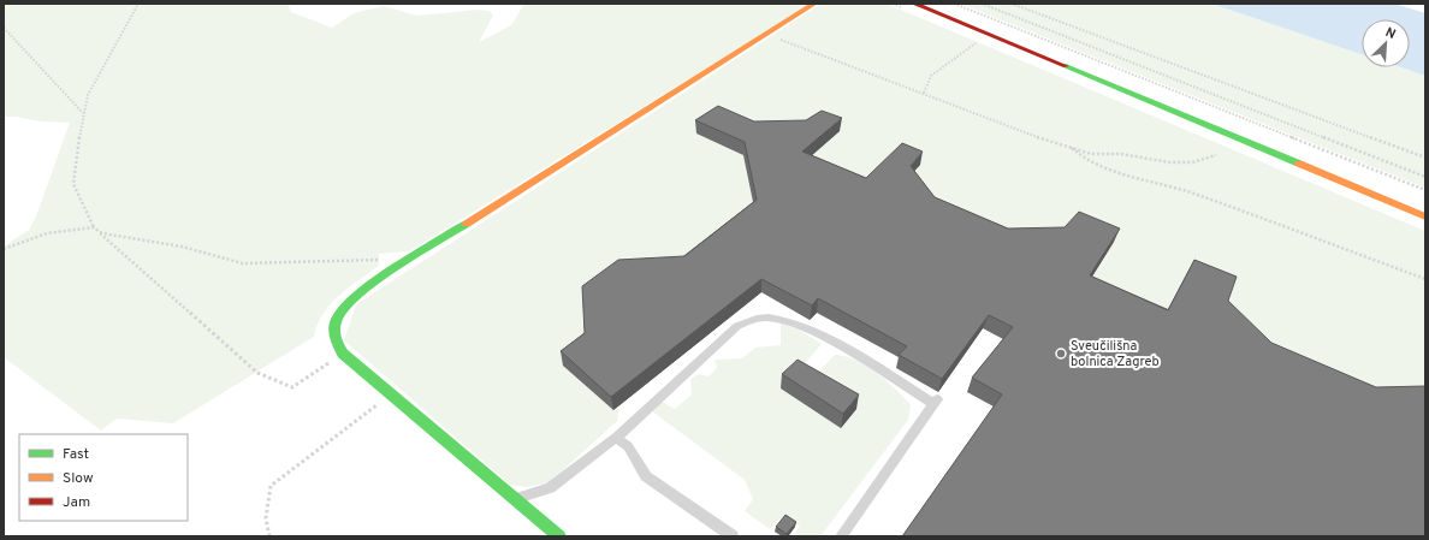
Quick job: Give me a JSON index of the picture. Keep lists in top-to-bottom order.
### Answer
{
  "places": ["Sveučilišna bolnica Zagreb"],
  "legend": ["Fast", "Slow", "Jam"],
  "north": "top right"
}
